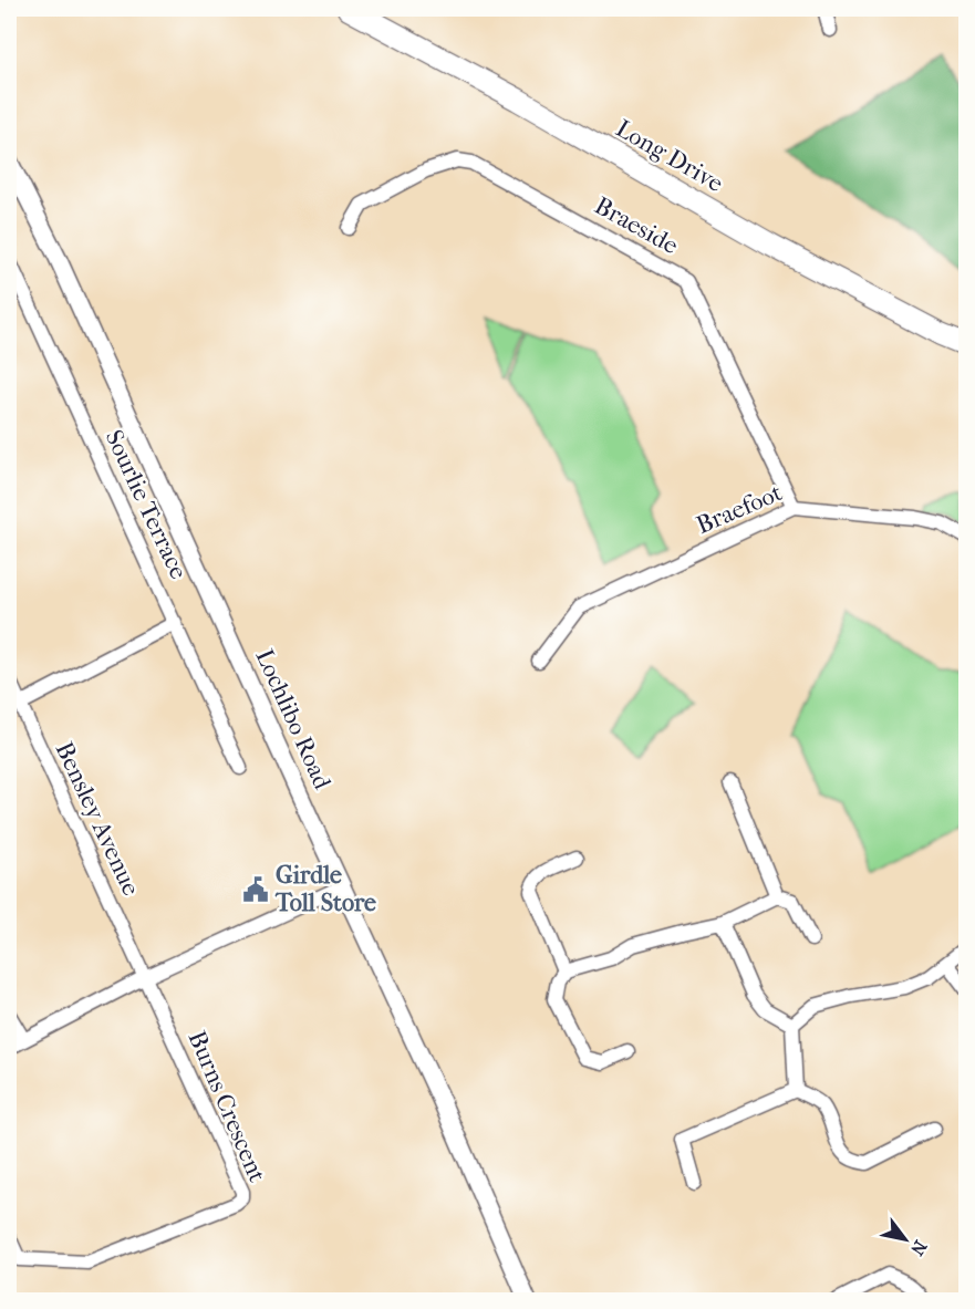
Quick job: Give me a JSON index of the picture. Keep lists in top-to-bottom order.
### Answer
{
  "streets": {
    "main road": ["Long Drive"],
    "street": [
      "Braeside",
      "Sourlie Terrace",
      "Braefoot",
      "Lochlibo Road",
      "Bensley Avenue",
      "Burns Crescent"
    ]
  },
  "crossings": [
    ["Braeside", "Braefoot"],
    ["Bensley Avenue", "Burns Crescent"]
  ],
  "places": {
    "public building": ["Girdle Toll Store"]
  },
  "north": "bottom right"
}
